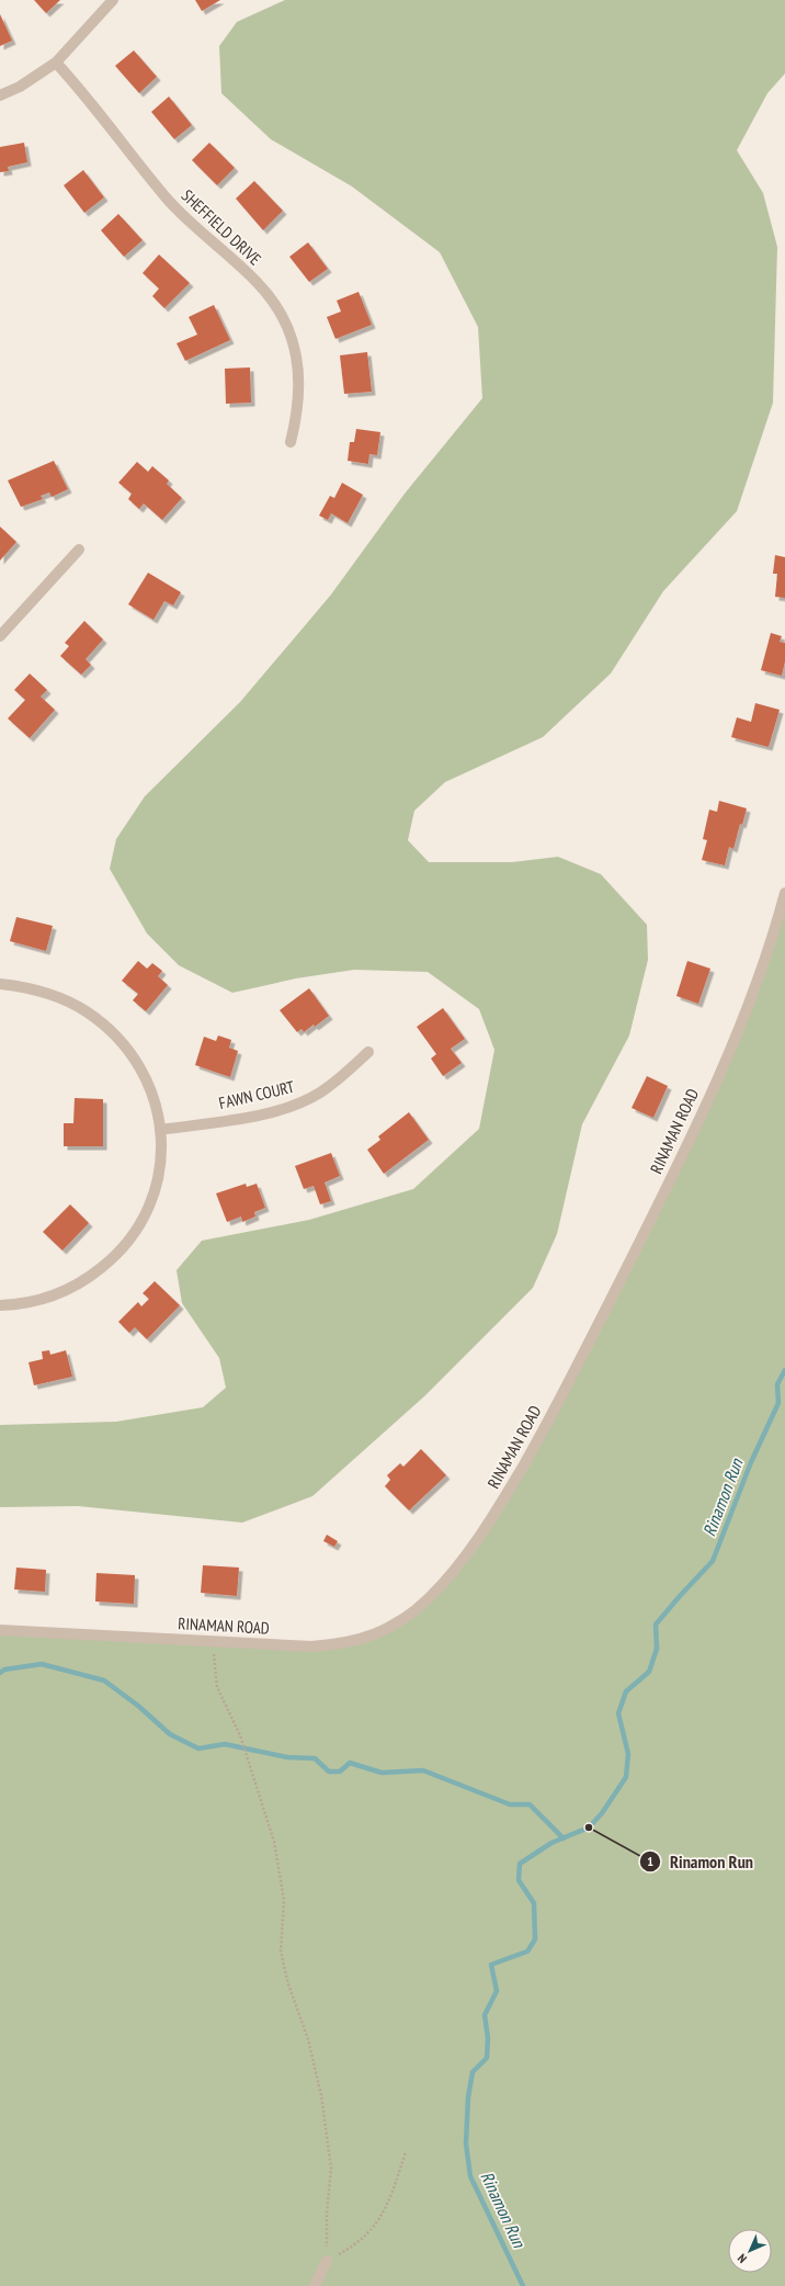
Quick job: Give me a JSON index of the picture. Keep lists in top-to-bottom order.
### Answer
{
  "streets": {
    "street": ["SHEFFIELD DRIVE", "FAWN COURT", "RINAMAN ROAD"]
  },
  "water": ["Rinamon Run"],
  "places": ["Rinamon Run"],
  "north": "bottom left"
}
